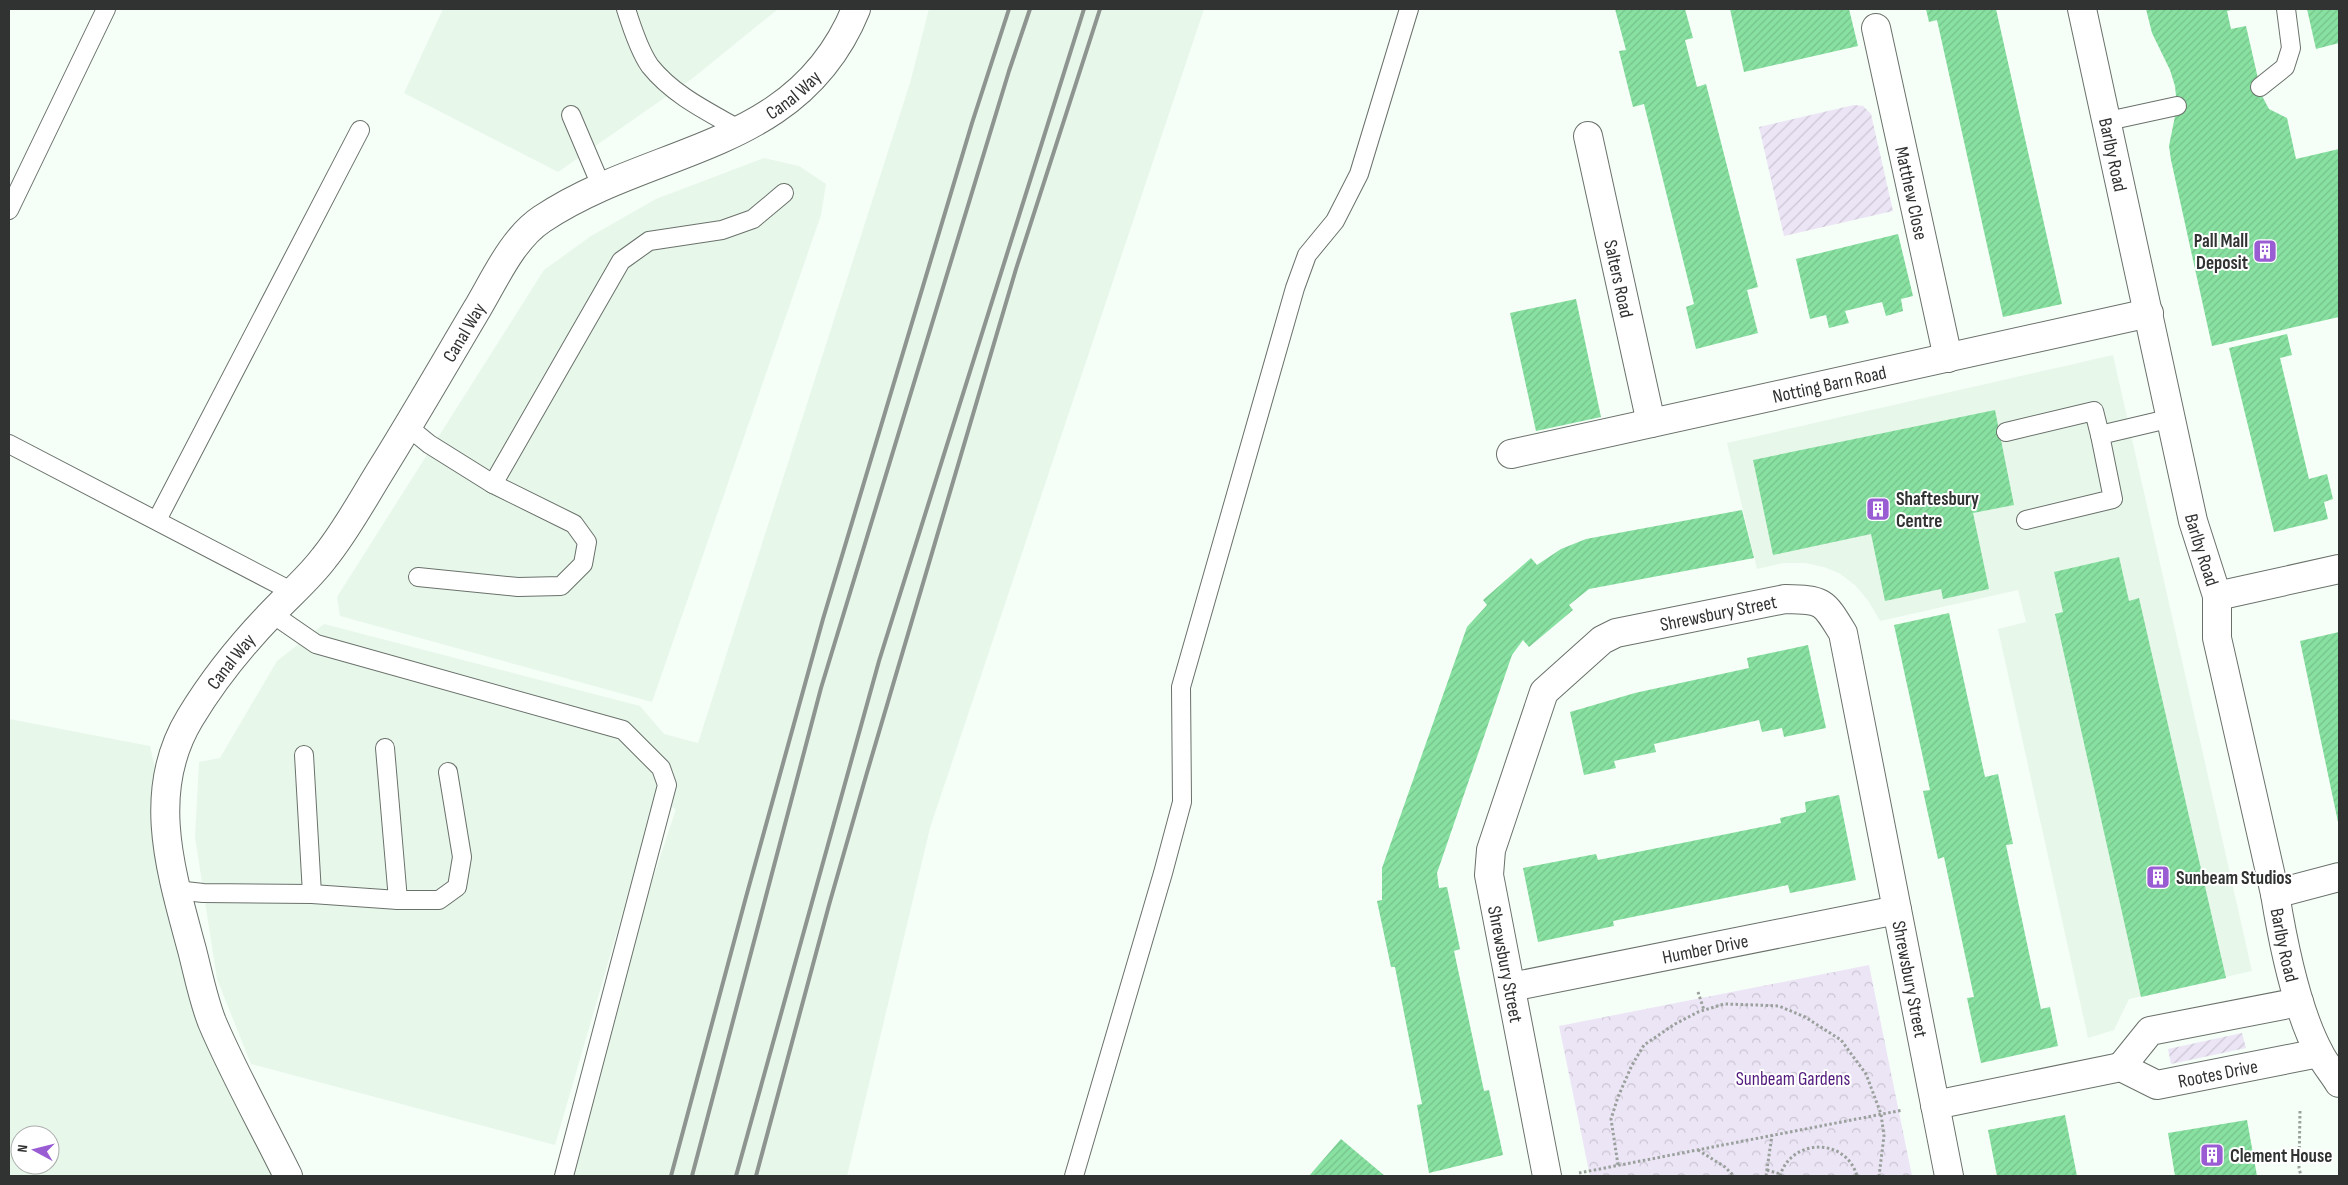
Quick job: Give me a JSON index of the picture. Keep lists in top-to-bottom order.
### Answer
{
  "streets": {
    "street": [
      "Canal Way",
      "Barlby Road",
      "Matthew Close",
      "Salters Road",
      "Notting Barn Road",
      "Shrewsbury Street",
      "Humber Drive",
      "Rootes Drive"
    ]
  },
  "crossings": [
    ["Barlby Road", "Notting Barn Road"],
    ["Barlby Road", "Rootes Drive"],
    ["Matthew Close", "Notting Barn Road"],
    ["Salters Road", "Notting Barn Road"],
    ["Shrewsbury Street", "Humber Drive"]
  ],
  "parks": ["Sunbeam Gardens"],
  "places": {
    "building": [
      "Pall Mall Deposit",
      "Shaftesbury Centre",
      "Sunbeam Studios",
      "Clement House"
    ]
  },
  "north": "left"
}
